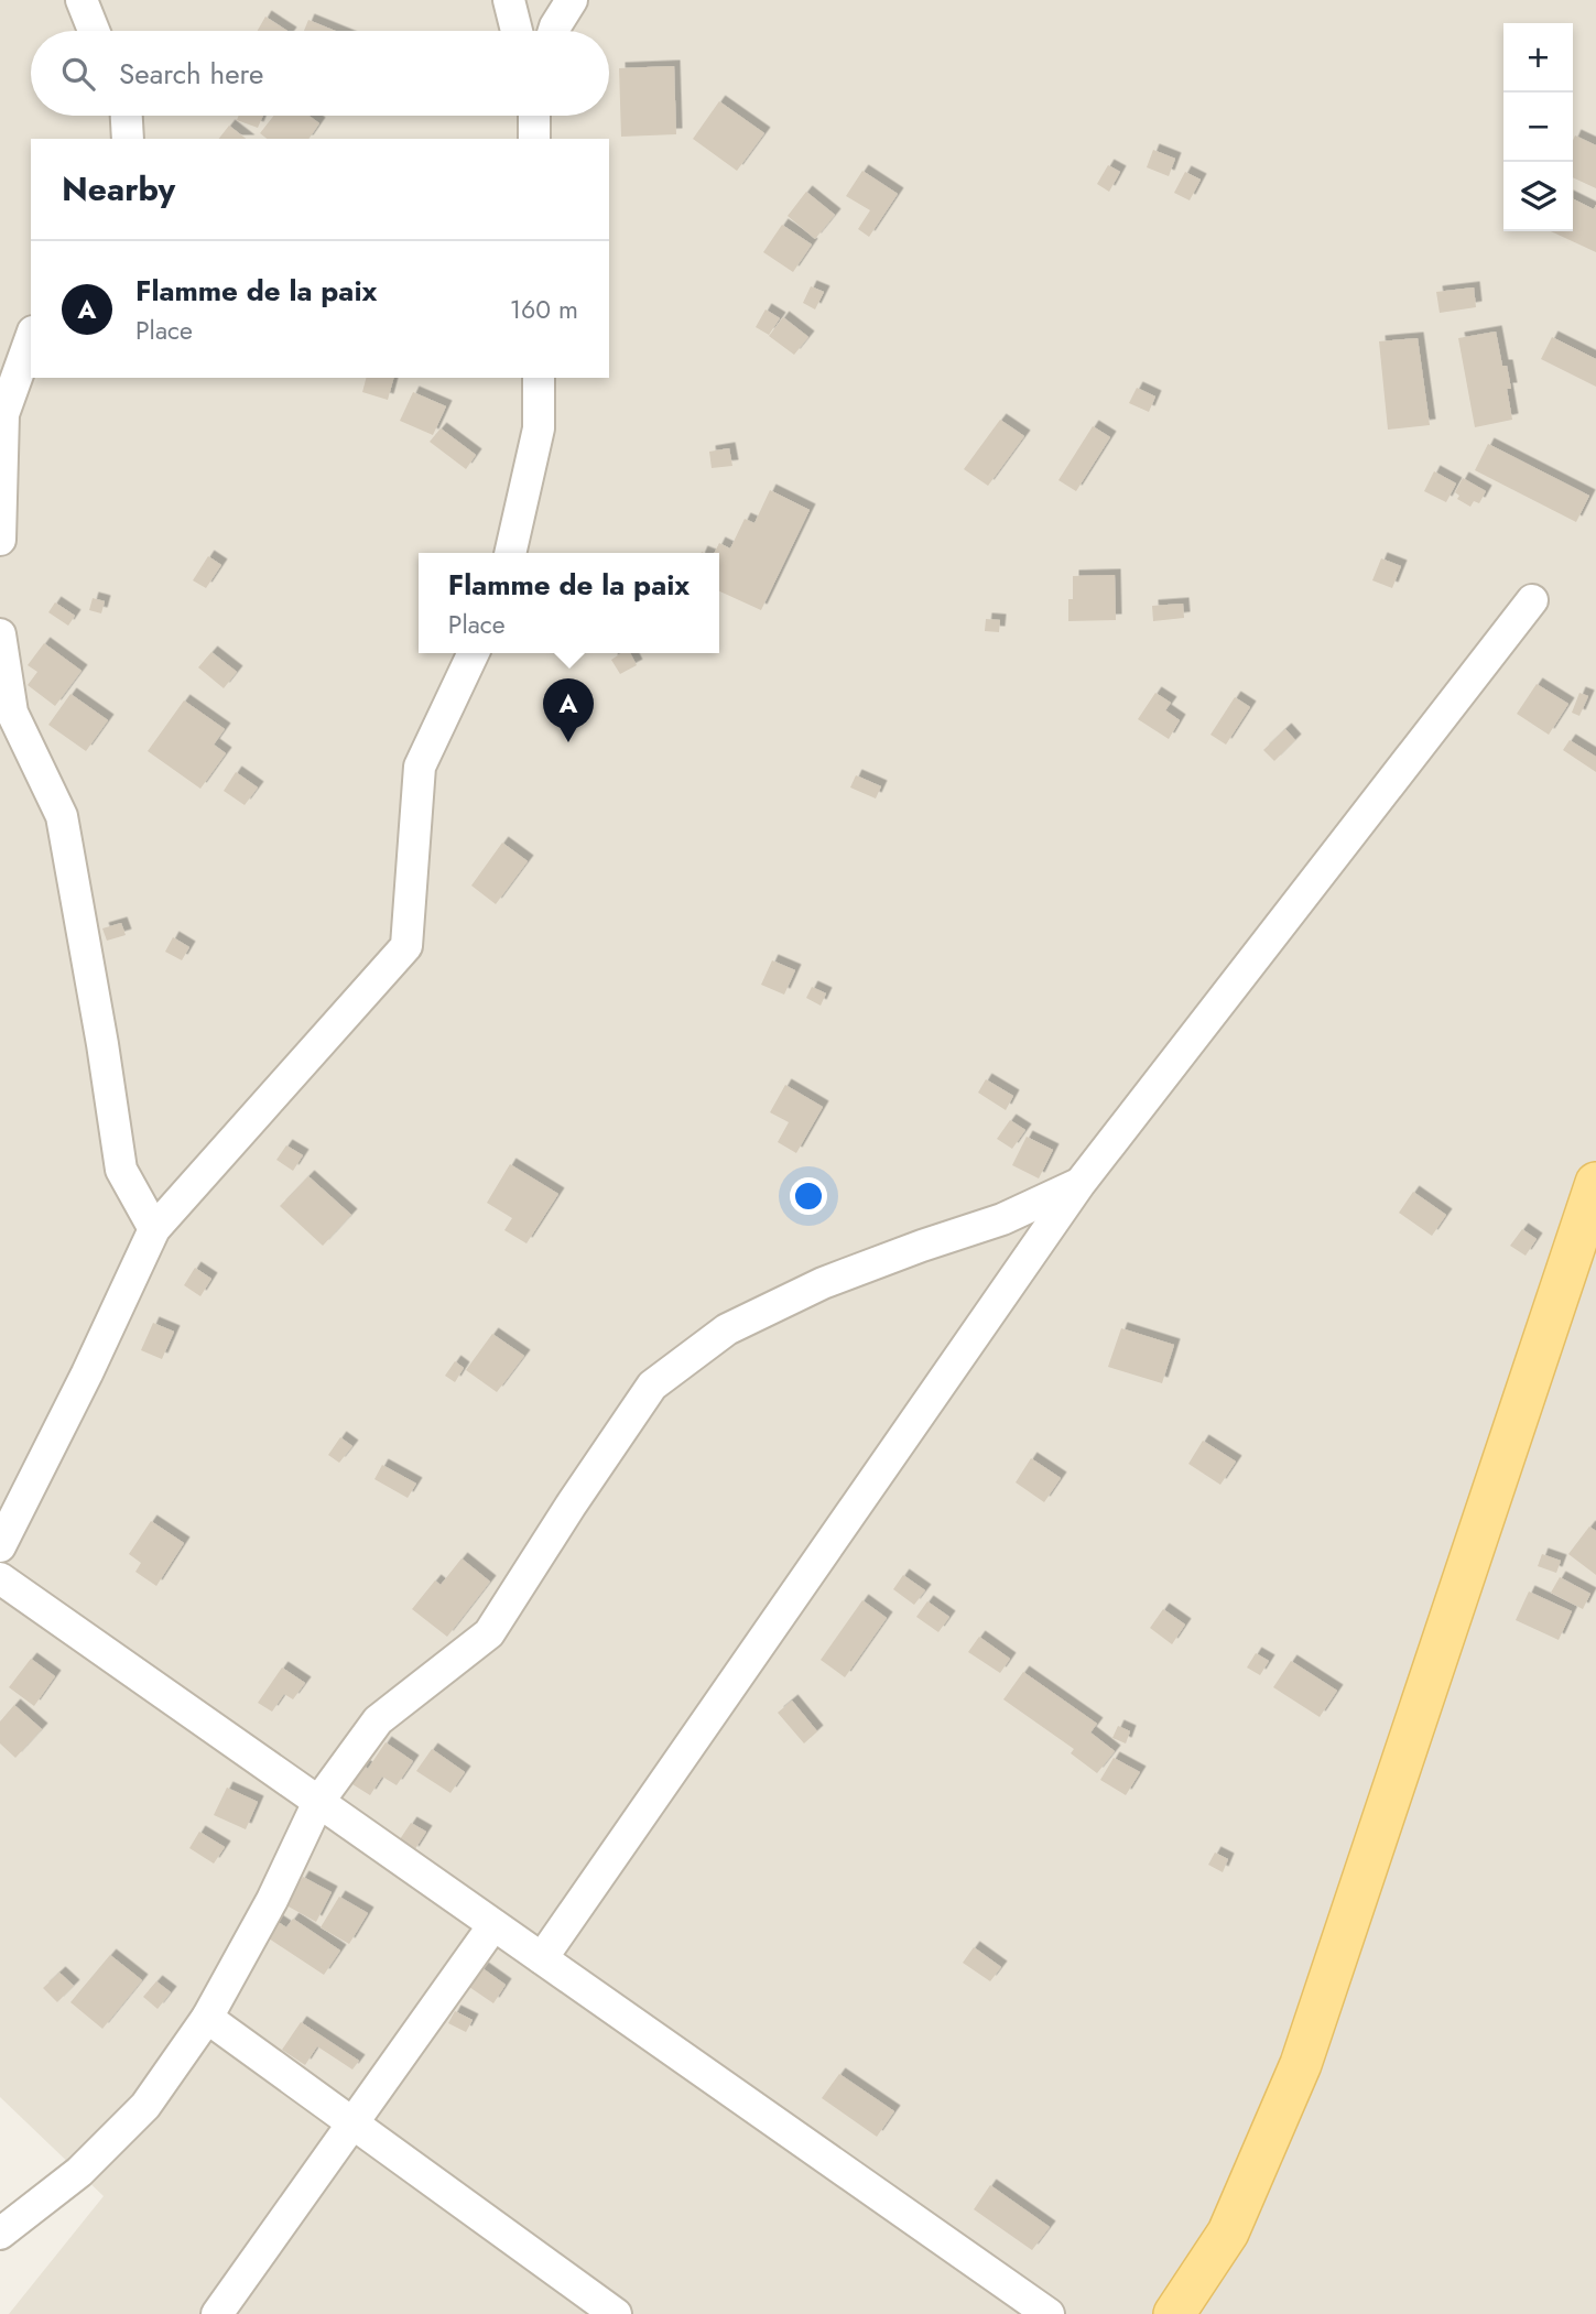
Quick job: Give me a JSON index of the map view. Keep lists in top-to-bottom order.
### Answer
{
  "page": {
    "map_buttons": ["+", "−"],
    "search": "Search here",
    "heading": "Nearby",
    "list": [
      {
        "mark": "A",
        "name": "Flamme de la paix",
        "note": "Place",
        "value": "160 m"
      }
    ],
    "popup": ["Flamme de la paix", "Place"],
    "pins": "A"
  }
}
